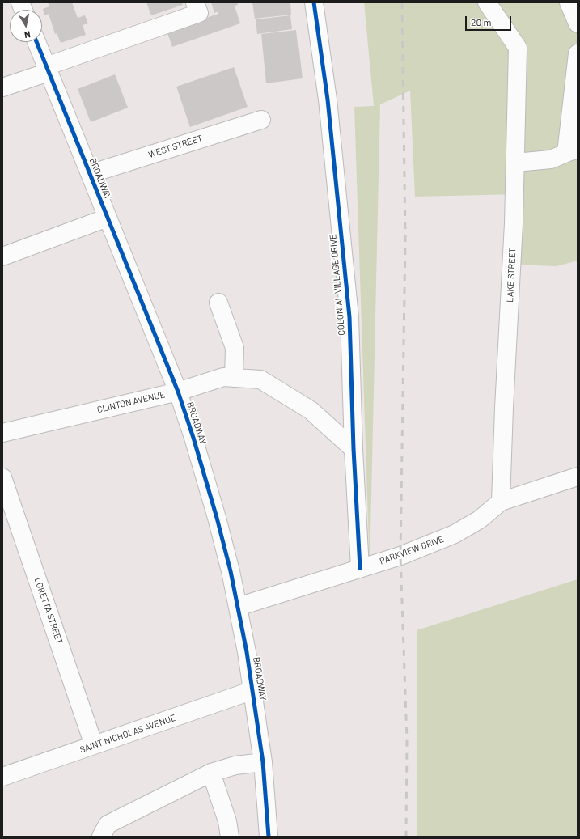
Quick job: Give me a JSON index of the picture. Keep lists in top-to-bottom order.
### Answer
{
  "streets": {
    "street": [
      "WEST STREET",
      "BROADWAY",
      "LAKE STREET",
      "COLONIAL VILLAGE DRIVE",
      "CLINTON AVENUE",
      "PARKVIEW DRIVE",
      "LORETTA STREET",
      "SAINT NICHOLAS AVENUE"
    ]
  },
  "crossings": [
    ["WEST STREET", "BROADWAY"],
    ["BROADWAY", "CLINTON AVENUE"],
    ["BROADWAY", "PARKVIEW DRIVE"],
    ["BROADWAY", "SAINT NICHOLAS AVENUE"],
    ["LAKE STREET", "PARKVIEW DRIVE"],
    ["COLONIAL VILLAGE DRIVE", "CLINTON AVENUE"],
    ["COLONIAL VILLAGE DRIVE", "PARKVIEW DRIVE"],
    ["LORETTA STREET", "SAINT NICHOLAS AVENUE"]
  ],
  "scale_bar": "20 m",
  "north": "bottom"
}
